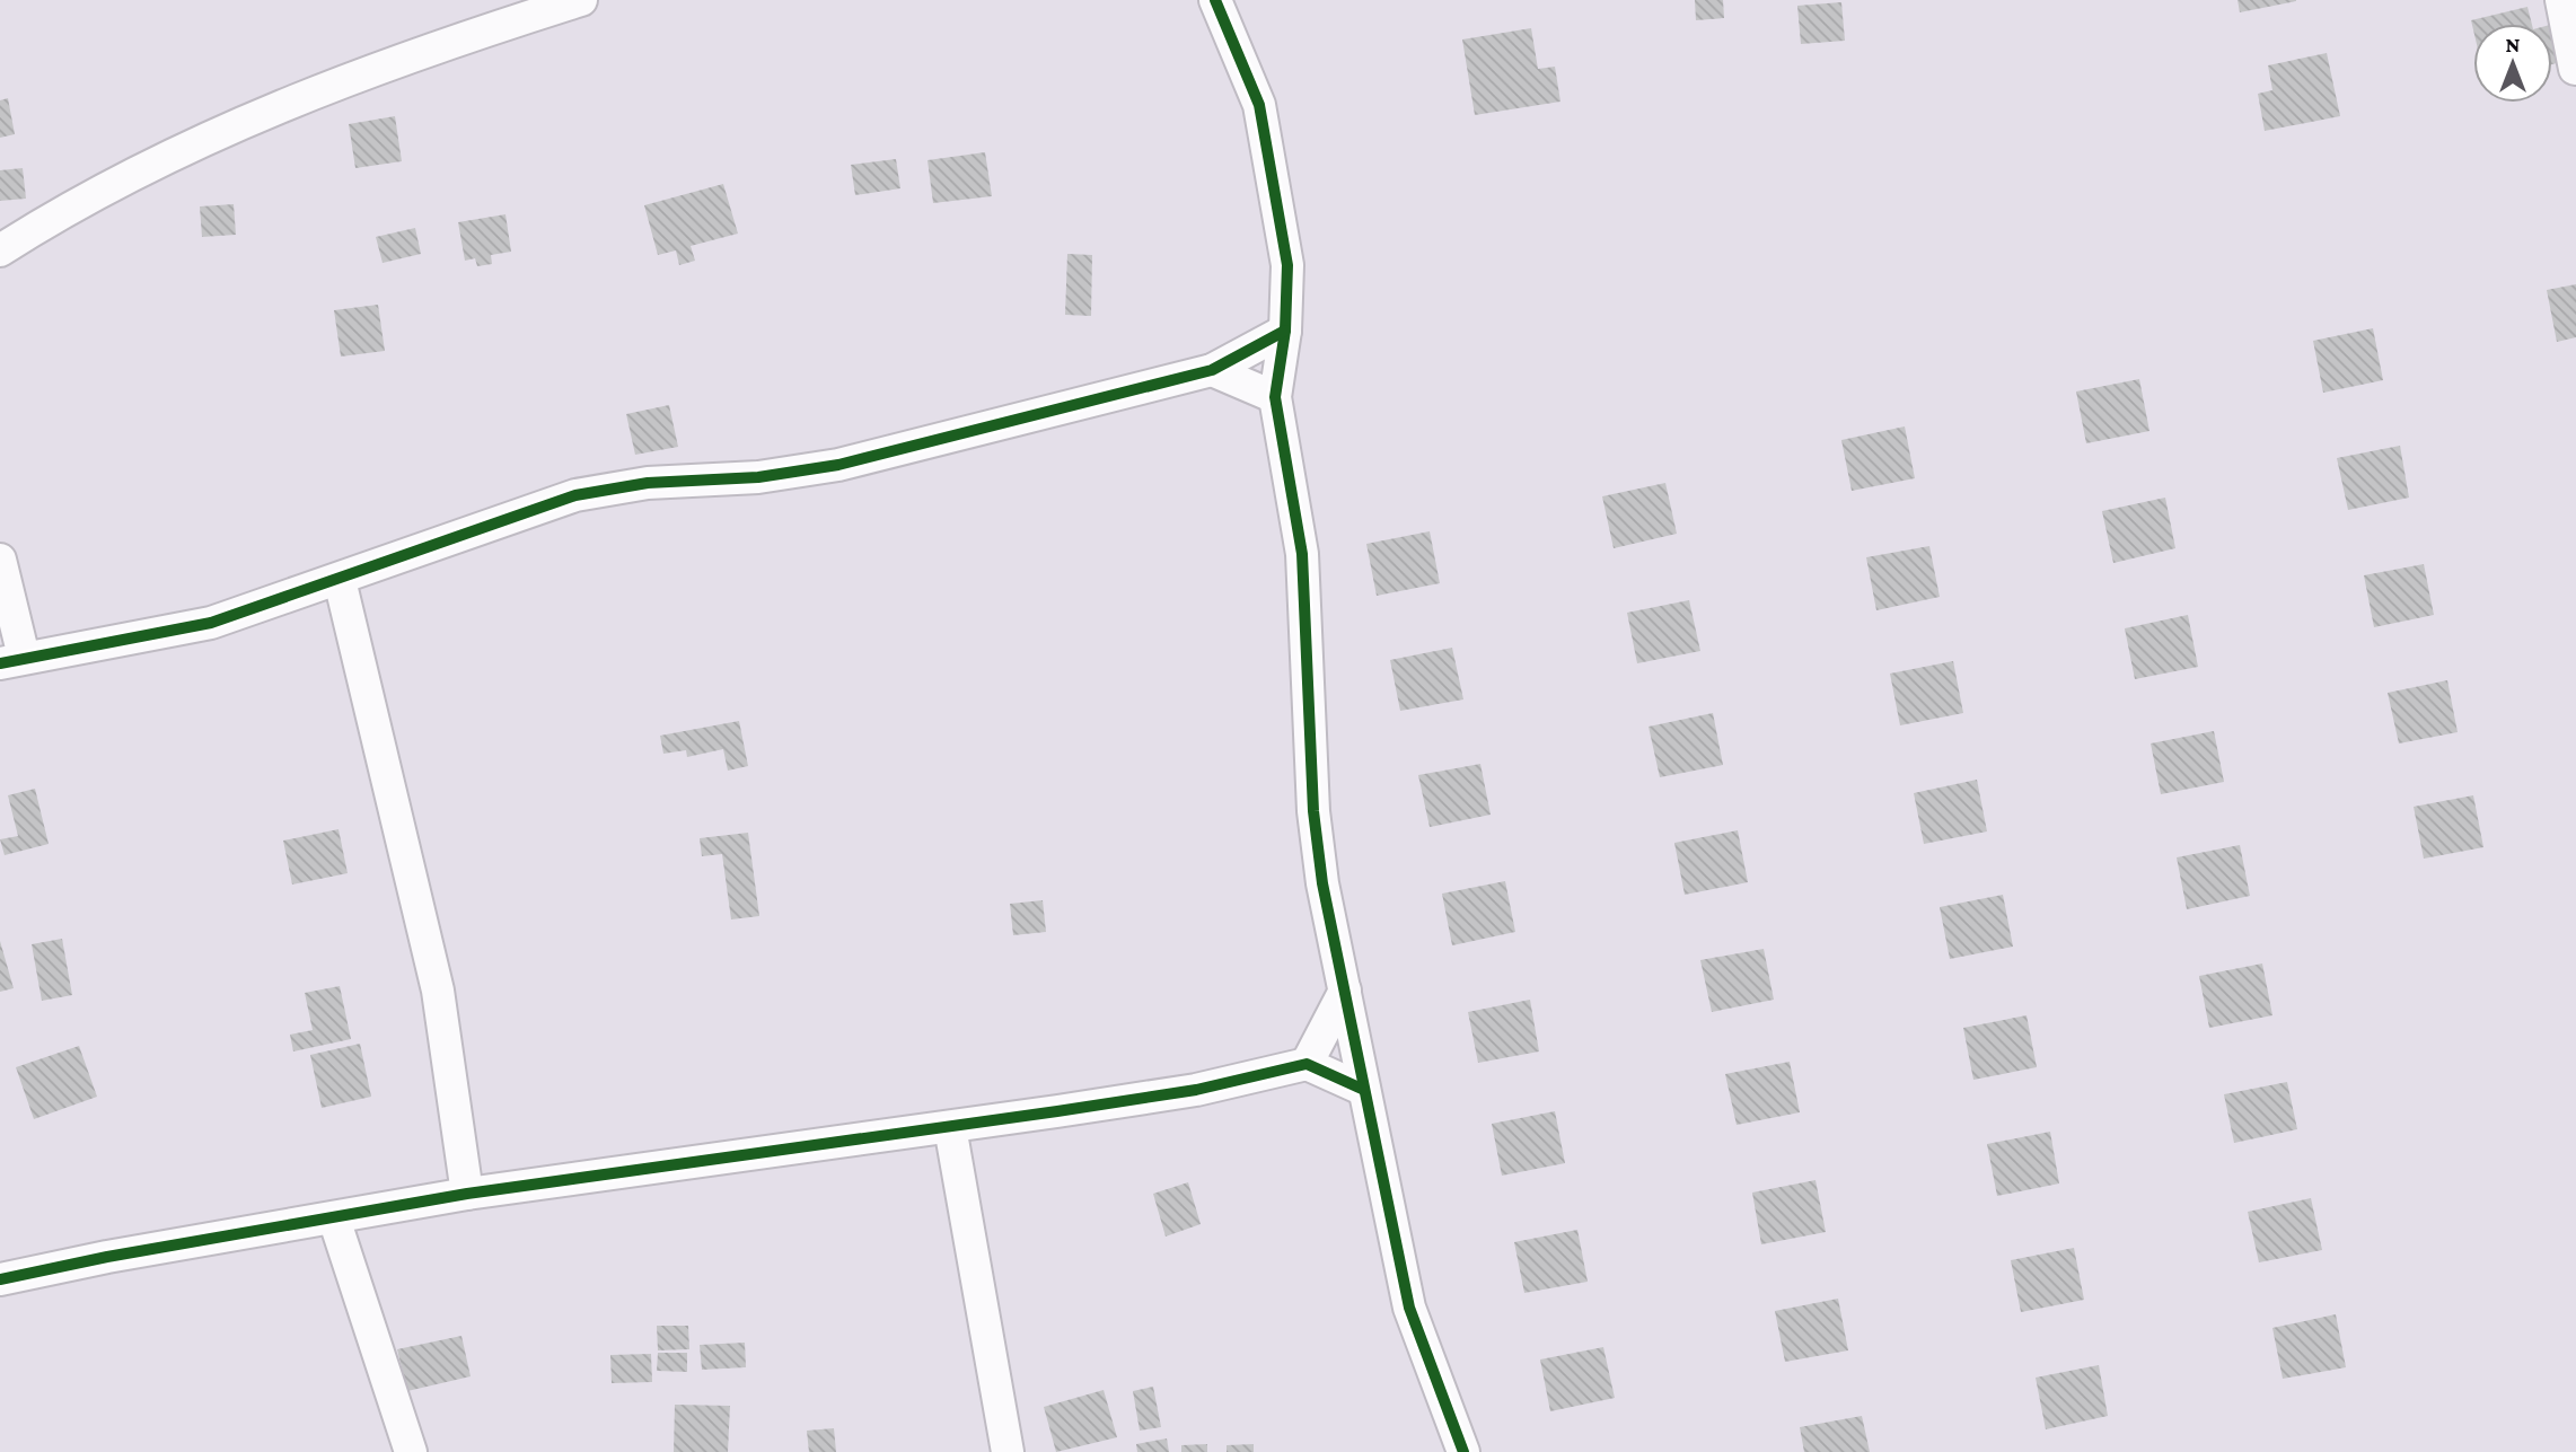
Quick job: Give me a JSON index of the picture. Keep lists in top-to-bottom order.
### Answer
{
  "north": "top"
}
